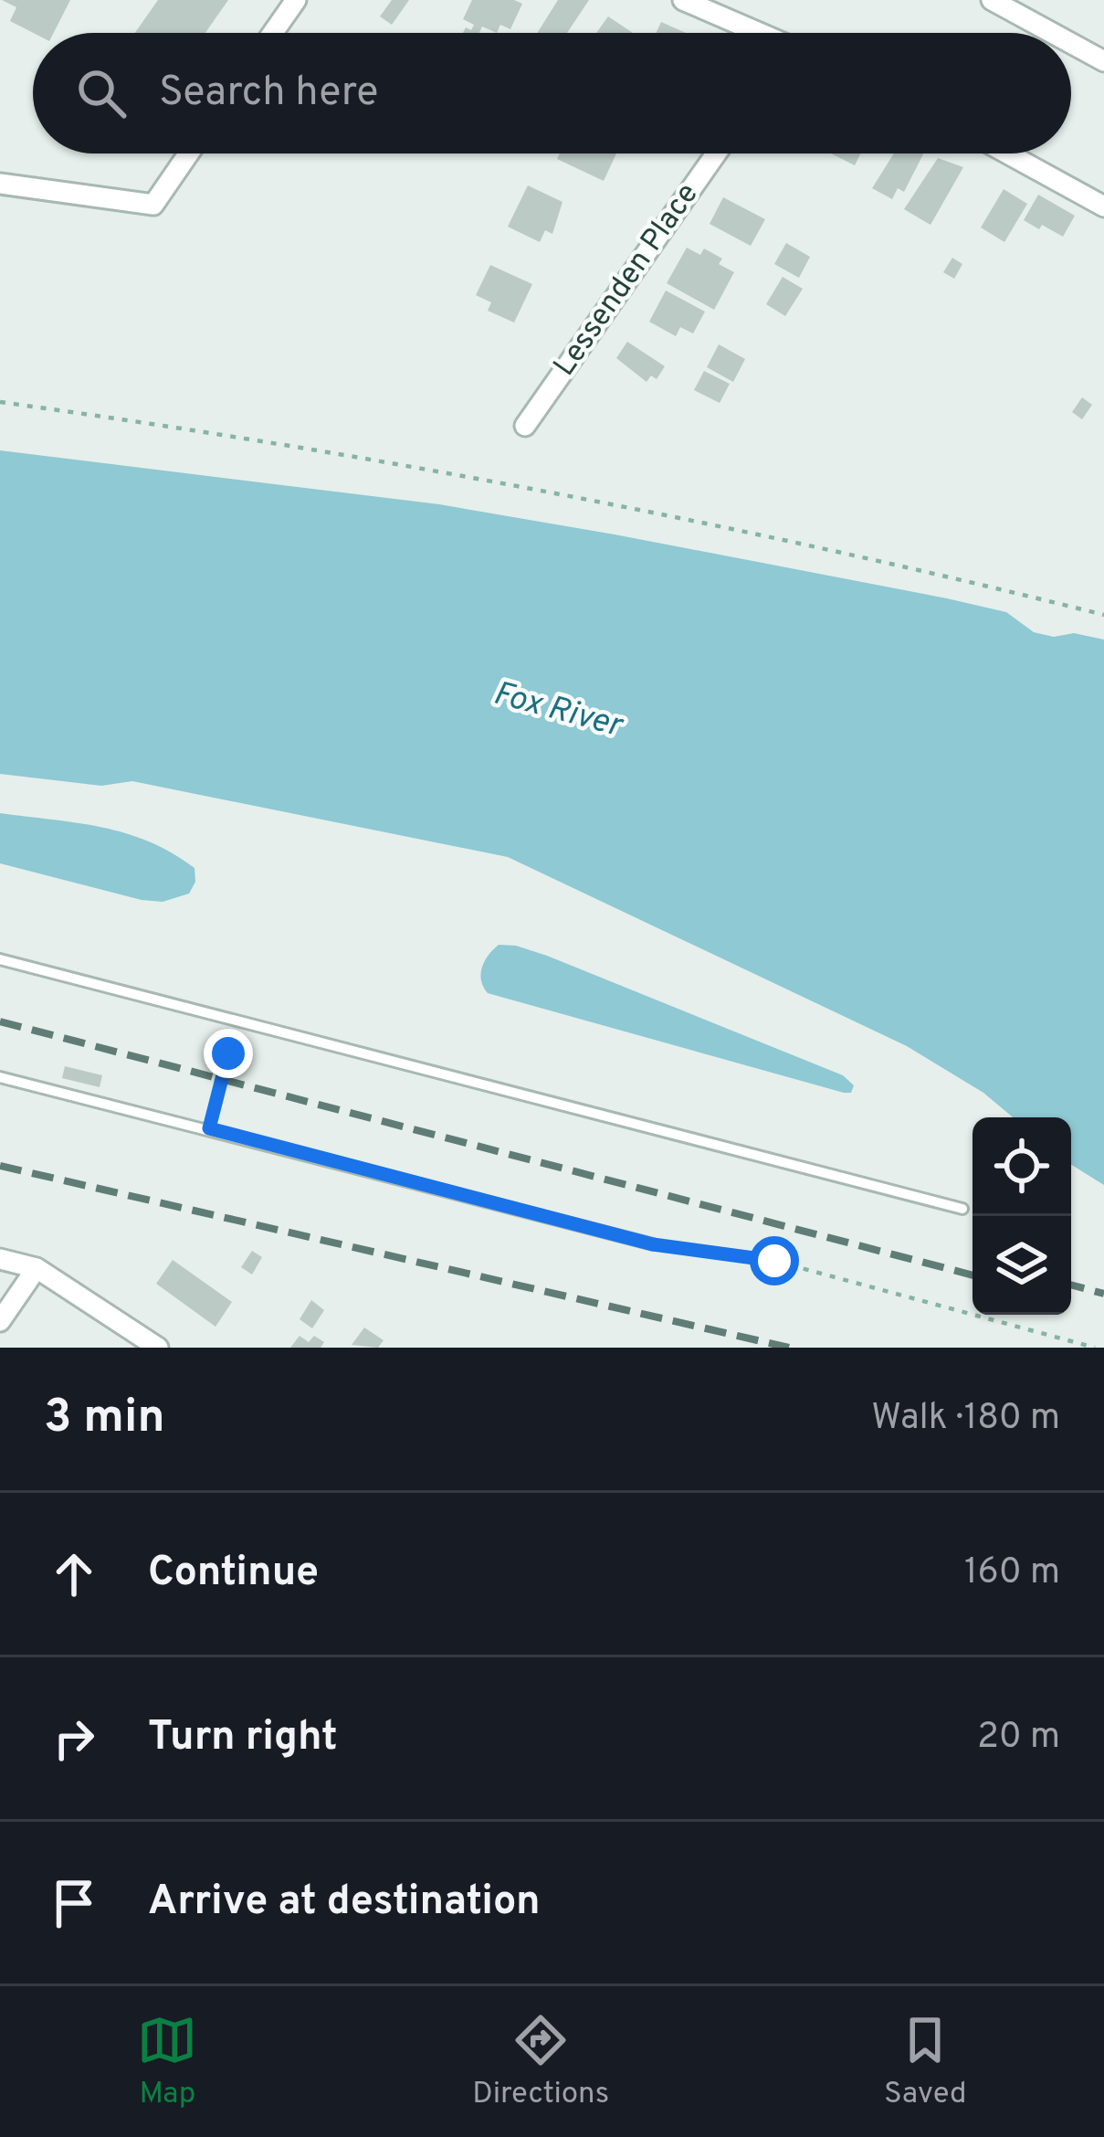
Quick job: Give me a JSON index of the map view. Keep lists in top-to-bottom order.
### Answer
{
  "streets": {
    "street": ["Lessenden Place"]
  },
  "water": ["Fox River"],
  "page": {
    "search": "Search here",
    "heading": ["3 min", "Walk · 180 m"],
    "list": [
      ["Continue", "160 m"],
      ["Turn right", "20 m"],
      "Arrive at destination"
    ],
    "nav": ["Map", "Directions", "Saved"]
  }
}
